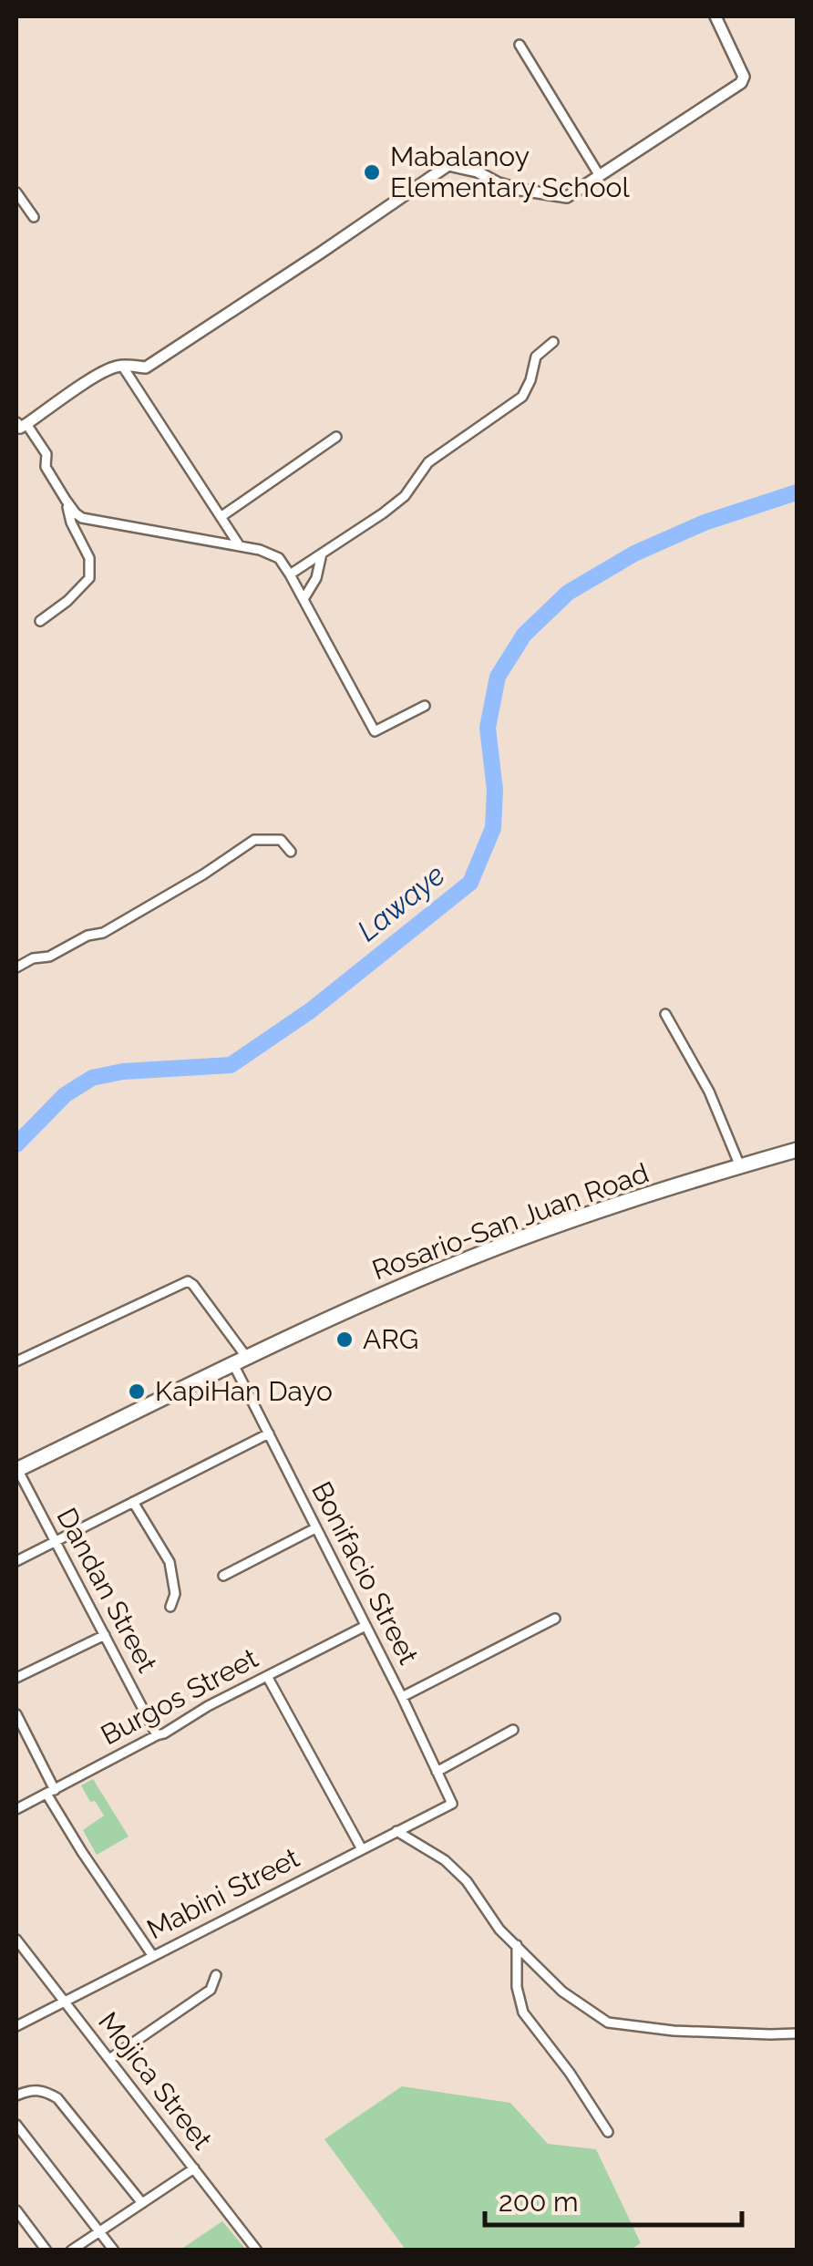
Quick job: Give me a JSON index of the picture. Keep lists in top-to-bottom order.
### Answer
{
  "streets": {
    "main road": ["Rosario-San Juan Road"],
    "street": [
      "Bonifacio Street",
      "Dandan Street",
      "Burgos Street",
      "Mabini Street",
      "Mojica Street"
    ]
  },
  "crossings": [
    ["Rosario-San Juan Road", "Bonifacio Street"],
    ["Rosario-San Juan Road", "Dandan Street"],
    ["Bonifacio Street", "Burgos Street"],
    ["Bonifacio Street", "Mabini Street"],
    ["Dandan Street", "Burgos Street"],
    ["Mabini Street", "Mojica Street"]
  ],
  "water": ["Lawaye"],
  "places": ["Mabalanoy Elementary School", "ARG", "KapiHan Dayo"],
  "scale_bar": "200 m"
}
